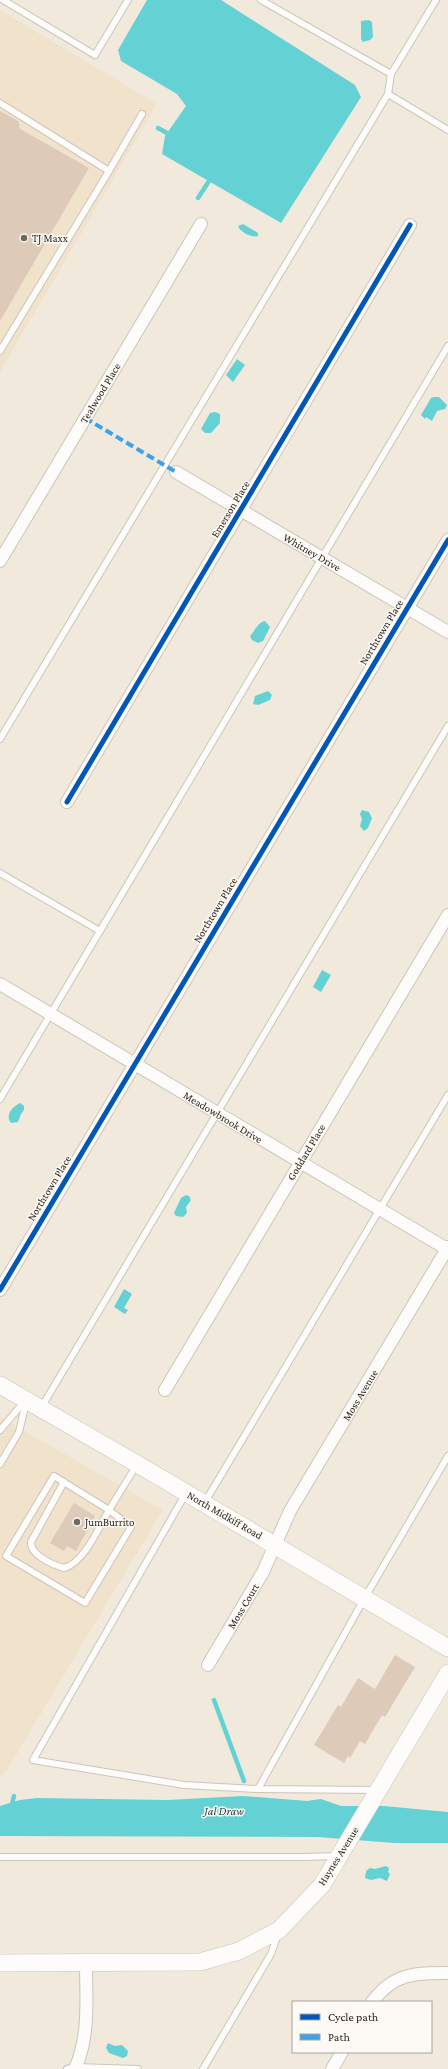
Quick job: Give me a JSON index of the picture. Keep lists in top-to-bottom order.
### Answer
{
  "streets": {
    "street": [
      "Tealwood Place",
      "Emerson Place",
      "Whitney Drive",
      "Northtown Place",
      "Meadowbrook Drive",
      "Goddard Place",
      "Moss Avenue",
      "North Midkiff Road",
      "Moss Court",
      "Haynes Avenue"
    ]
  },
  "crossings": [
    ["Emerson Place", "Whitney Drive"],
    ["Whitney Drive", "Northtown Place"],
    ["Northtown Place", "Meadowbrook Drive"],
    ["Meadowbrook Drive", "Goddard Place"],
    ["Meadowbrook Drive", "Moss Avenue"],
    ["Moss Avenue", "North Midkiff Road"],
    ["Moss Avenue", "Moss Court"],
    ["North Midkiff Road", "Moss Court"]
  ],
  "water": ["Jal Draw"],
  "places": ["TJ Maxx", "JumBurrito"],
  "legend": ["Cycle path", "Path"]
}
